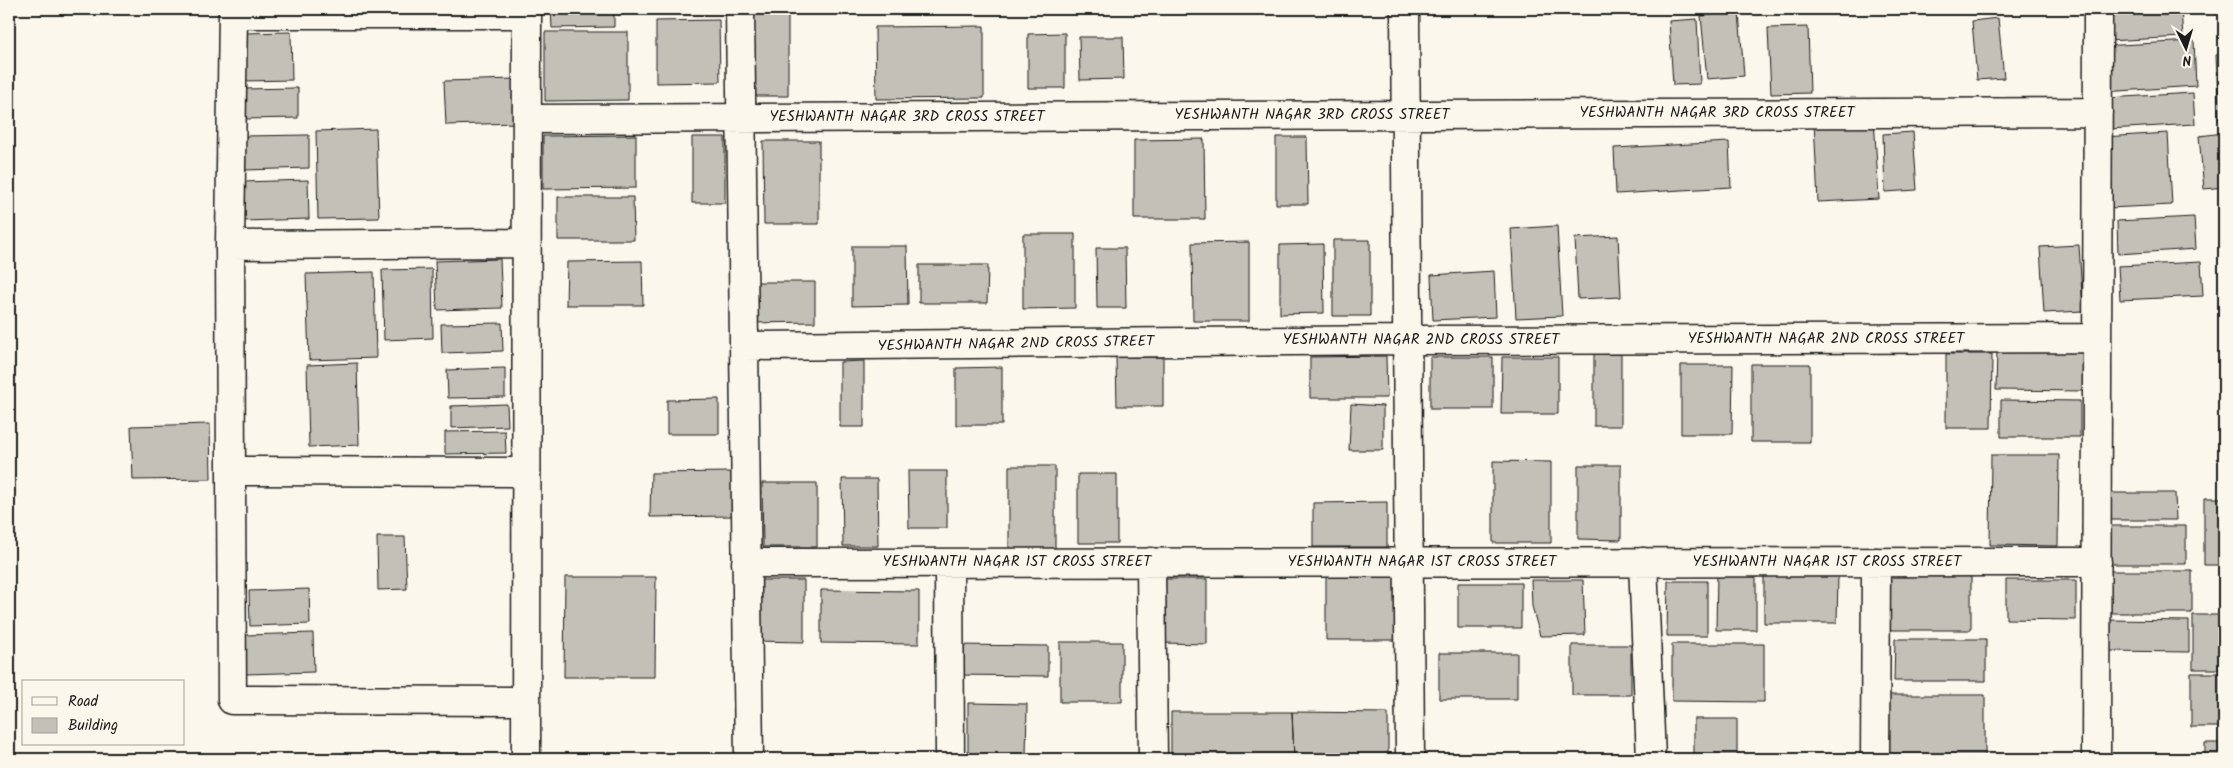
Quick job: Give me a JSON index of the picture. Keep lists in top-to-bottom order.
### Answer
{
  "streets": {
    "street": ["YESHWANTH NAGAR 3RD CROSS STREET", "YESHWANTH NAGAR 2ND CROSS STREET", "YESHWANTH NAGAR 1ST CROSS STREET"]
  },
  "legend": ["Road", "Building"],
  "north": "bottom"
}
